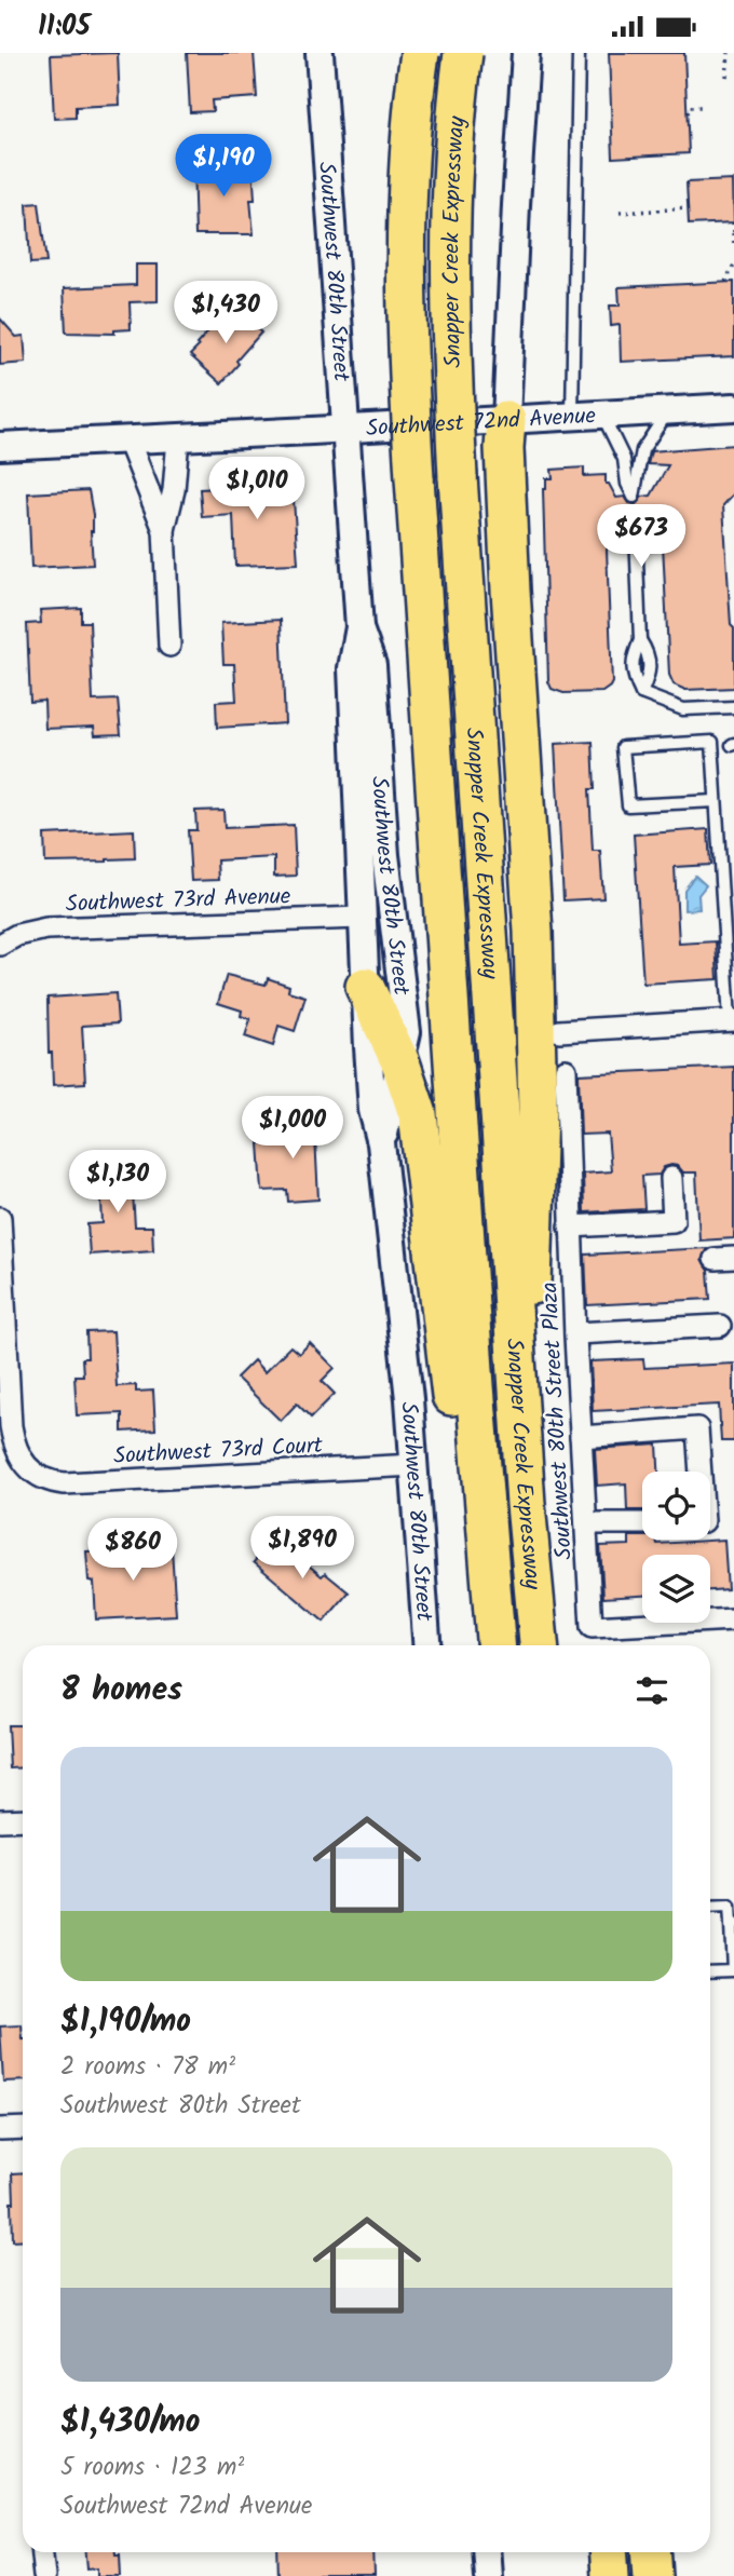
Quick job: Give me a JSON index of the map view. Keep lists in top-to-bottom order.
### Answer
{
  "streets": {
    "highway": ["Snapper Creek Expressway"],
    "street": [
      "Southwest 80th Street",
      "Southwest 72nd Avenue",
      "Southwest 73rd Avenue",
      "Southwest 80th Street Plaza",
      "Southwest 73rd Court"
    ]
  },
  "crossings": [
    ["Southwest 80th Street", "Southwest 72nd Avenue"],
    ["Southwest 80th Street", "Southwest 73rd Avenue"],
    ["Southwest 80th Street", "Southwest 73rd Court"]
  ],
  "page": {
    "status": "11:05",
    "price": [
      "$1,190",
      "$1,430",
      "$1,010",
      "$673",
      "$1,000",
      "$1,130",
      "$1,890",
      "$860"
    ],
    "heading": "8 homes",
    "list": [
      {
        "name": "$1,190/mo",
        "note": "2 rooms · 78 m² · Southwest 80th Street"
      },
      {
        "name": "$1,430/mo",
        "note": "5 rooms · 123 m² · Southwest 72nd Avenue"
      }
    ]
  }
}
